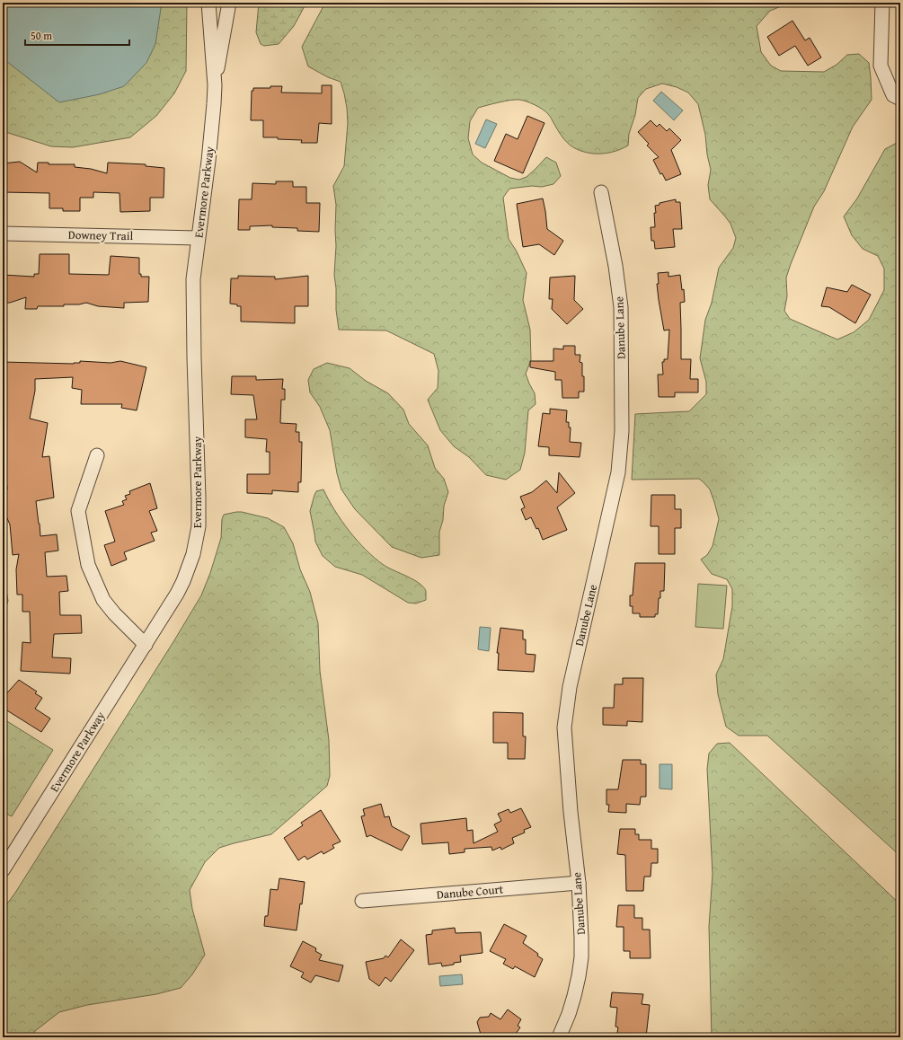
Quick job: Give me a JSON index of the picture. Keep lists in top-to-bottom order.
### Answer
{
  "streets": {
    "street": [
      "Evermore Parkway",
      "Downey Trail",
      "Danube Lane",
      "Danube Court"
    ]
  },
  "crossings": [
    ["Evermore Parkway", "Downey Trail"],
    ["Danube Lane", "Danube Court"]
  ],
  "scale_bar": "50 m"
}
